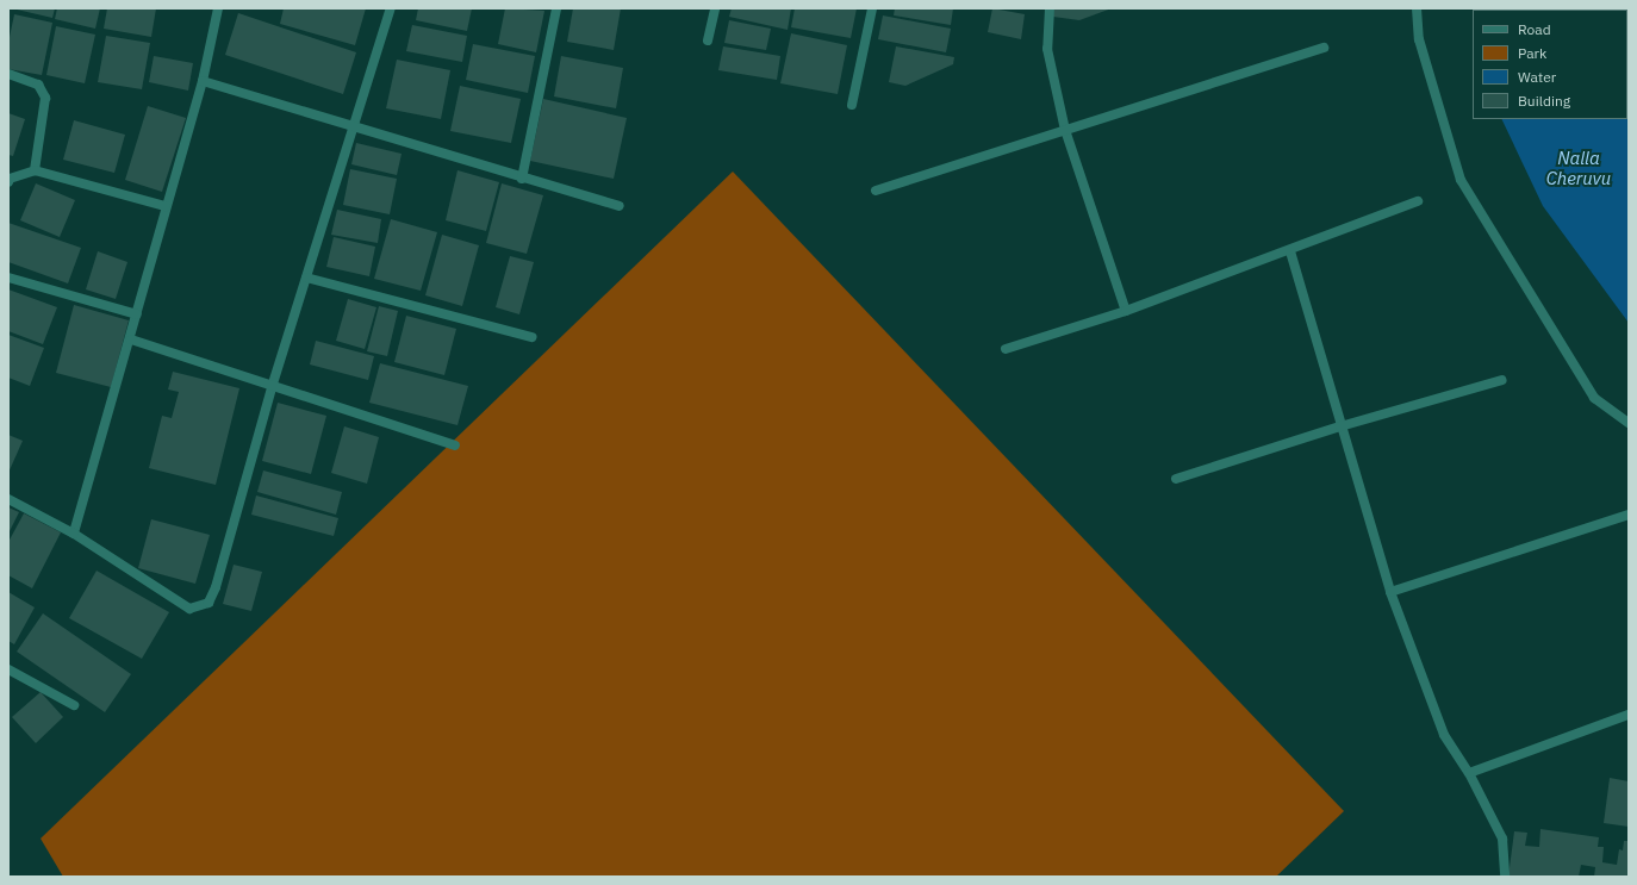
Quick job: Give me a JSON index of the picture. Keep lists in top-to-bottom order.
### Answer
{
  "water": ["Nalla Cheruvu"],
  "legend": [
    "Road",
    "Park",
    "Water",
    "Building"
  ]
}
